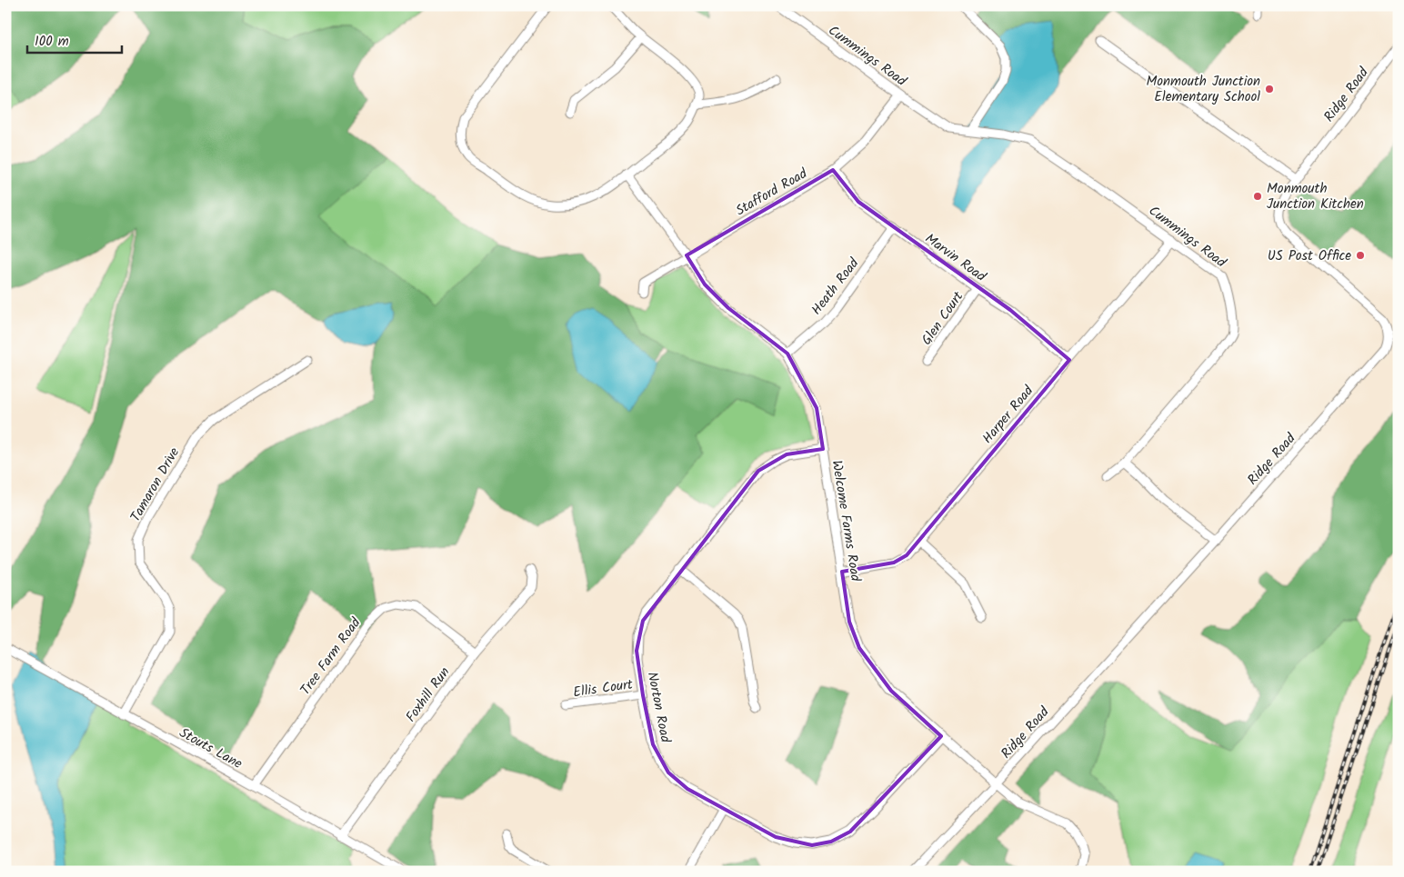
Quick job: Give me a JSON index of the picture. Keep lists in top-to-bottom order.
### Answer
{
  "streets": {
    "street": [
      "Cummings Road",
      "Ridge Road",
      "Stafford Road",
      "Marvin Road",
      "Heath Road",
      "Glen Court",
      "Harper Road",
      "Tamaron Drive",
      "Welcome Farms Road",
      "Tree Farm Road",
      "Ellis Court",
      "Foxhill Run",
      "Norton Road",
      "Stouts Lane"
    ]
  },
  "crossings": [
    ["Cummings Road", "Stafford Road"],
    ["Cummings Road", "Harper Road"],
    ["Ridge Road", "Welcome Farms Road"],
    ["Stafford Road", "Marvin Road"],
    ["Stafford Road", "Welcome Farms Road"],
    ["Marvin Road", "Heath Road"],
    ["Marvin Road", "Glen Court"],
    ["Marvin Road", "Harper Road"],
    ["Heath Road", "Welcome Farms Road"],
    ["Harper Road", "Welcome Farms Road"],
    ["Tamaron Drive", "Stouts Lane"],
    ["Welcome Farms Road", "Norton Road"],
    ["Tree Farm Road", "Foxhill Run"],
    ["Tree Farm Road", "Stouts Lane"],
    ["Ellis Court", "Norton Road"],
    ["Foxhill Run", "Stouts Lane"]
  ],
  "places": ["Monmouth Junction Elementary School", "Monmouth Junction Kitchen", "US Post Office"],
  "scale_bar": "100 m"
}
